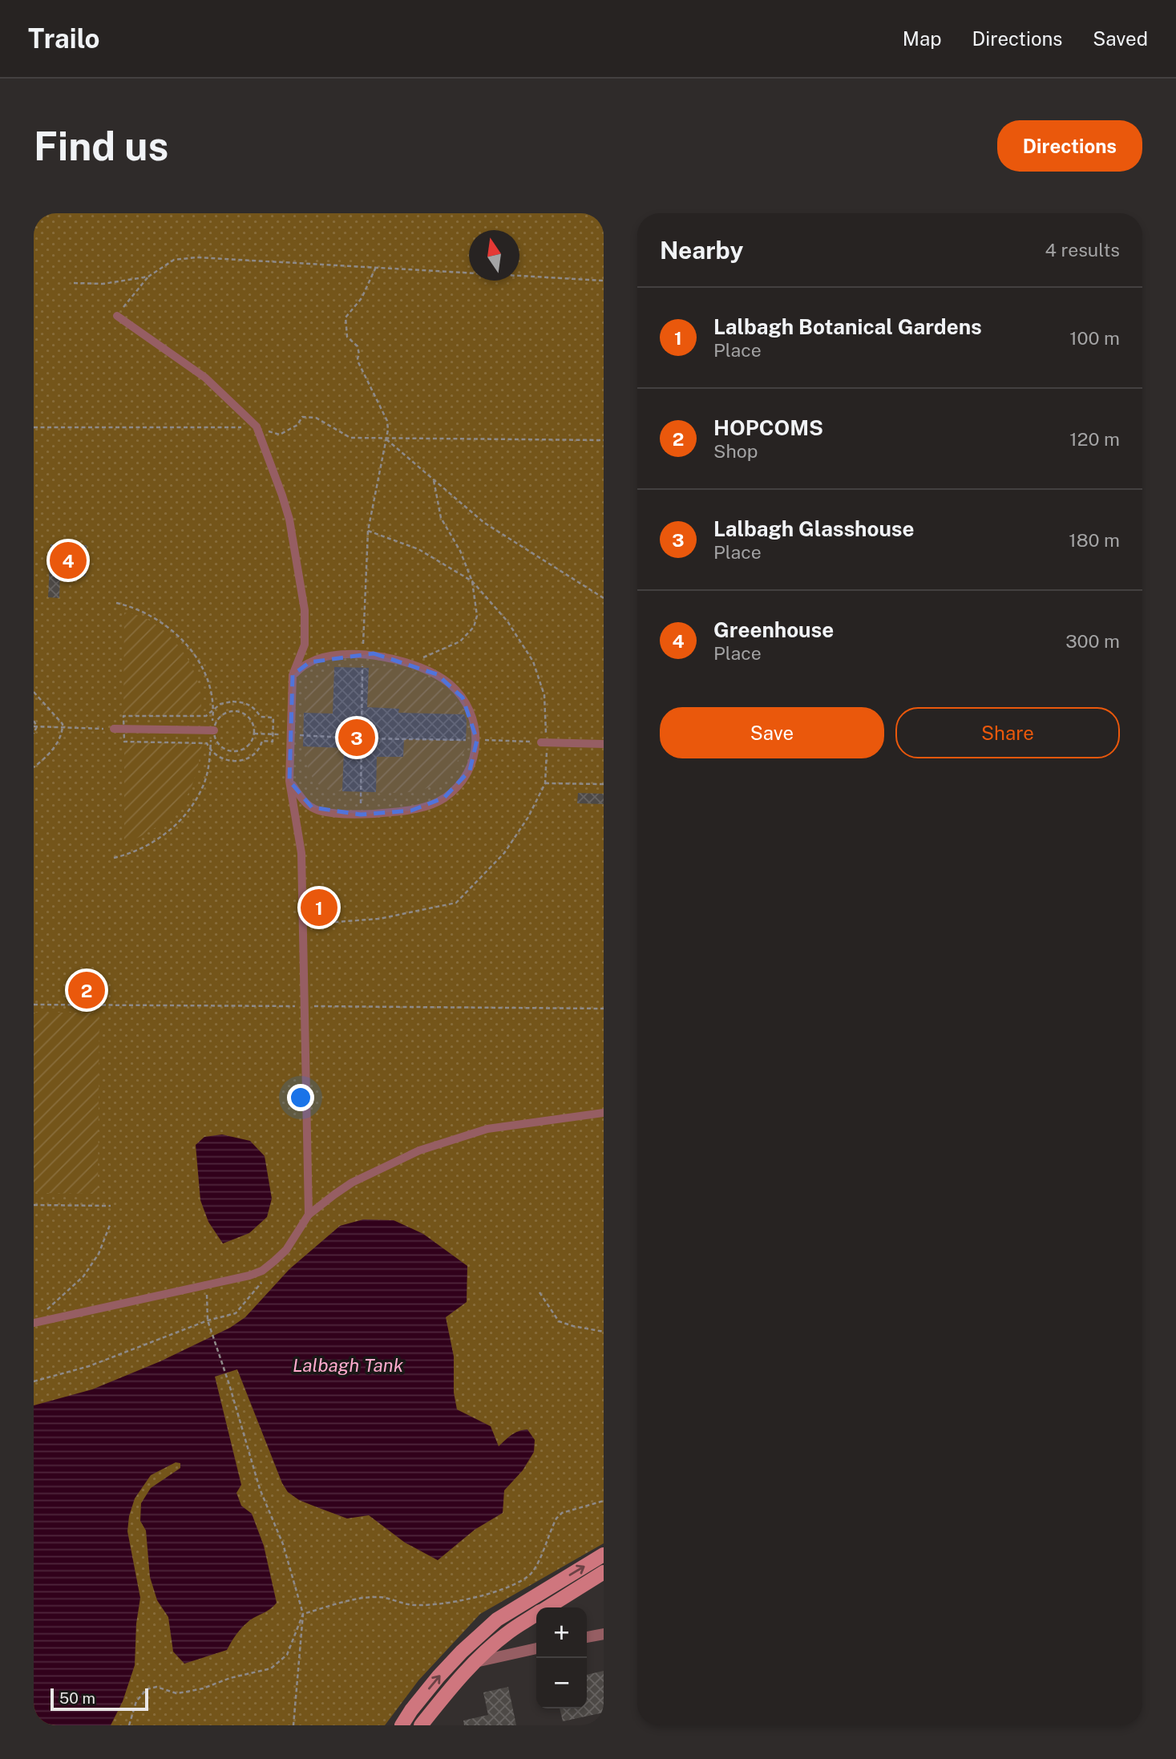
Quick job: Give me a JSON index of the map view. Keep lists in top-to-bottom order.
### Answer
{
  "water": ["Lalbagh Tank"],
  "scale_bar": "50 m",
  "north": "top",
  "page": {
    "header": "Trailo",
    "nav": ["Map", "Directions", "Saved"],
    "buttons": [
      "Directions",
      ["Save", "Share"]
    ],
    "title": "Find us",
    "heading": ["Nearby", "4 results"],
    "list": [
      {
        "mark": "1",
        "name": "Lalbagh Botanical Gardens",
        "note": "Place",
        "value": "100 m"
      },
      {
        "mark": "2",
        "name": "HOPCOMS",
        "note": "Shop",
        "value": "120 m"
      },
      {
        "mark": "3",
        "name": "Lalbagh Glasshouse",
        "note": "Place",
        "value": "180 m"
      },
      {
        "mark": "4",
        "name": "Greenhouse",
        "note": "Place",
        "value": "300 m"
      }
    ],
    "pins": [
      "4",
      "3",
      "1",
      "2"
    ],
    "map_buttons": ["+", "−"],
    "scale": "50 m"
  }
}
